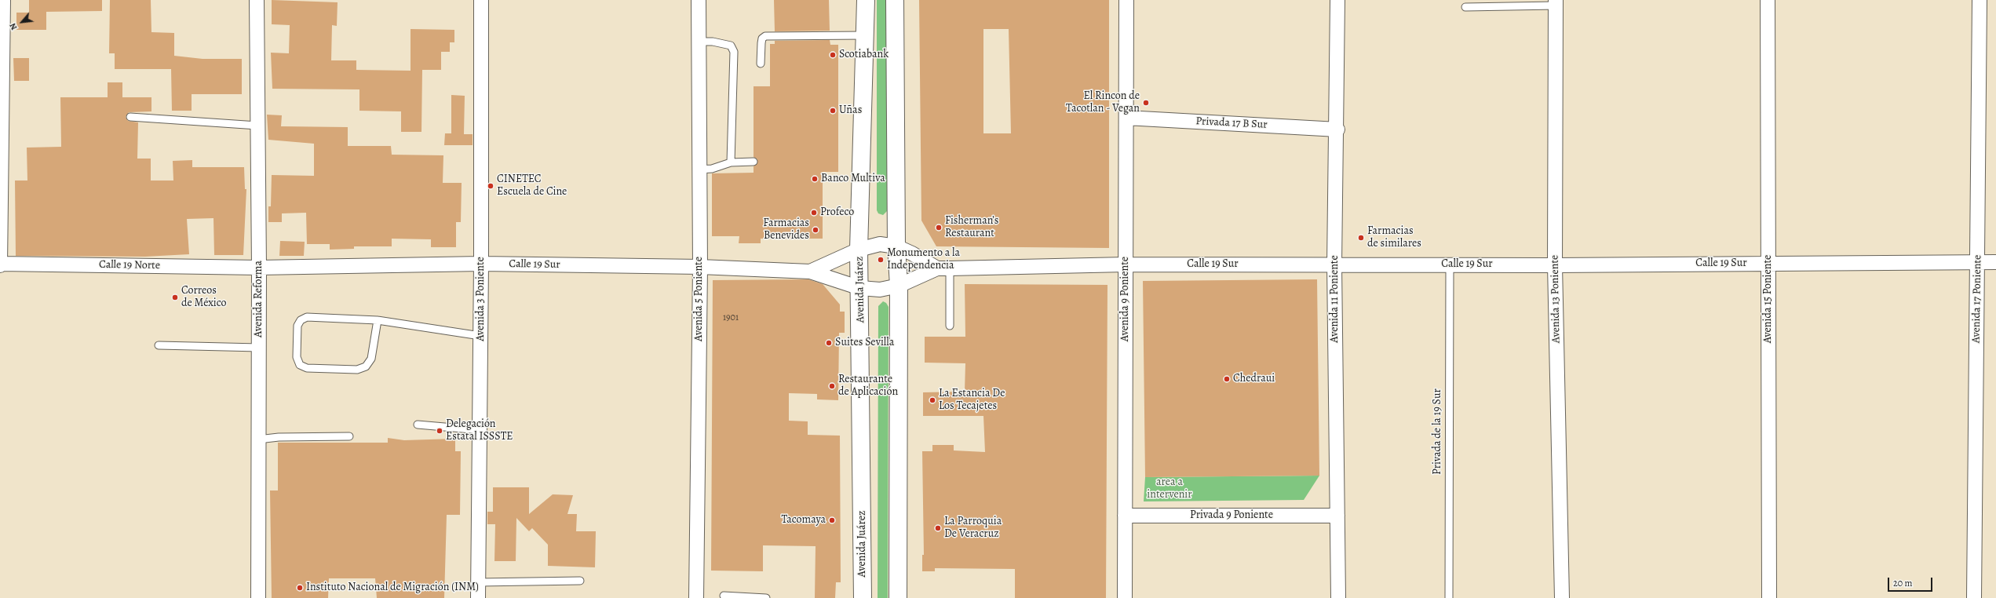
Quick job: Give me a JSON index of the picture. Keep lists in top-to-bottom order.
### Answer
{
  "streets": {
    "main road": ["Avenida Juárez"],
    "street": [
      "Privada 17 B Sur",
      "Calle 19 Sur",
      "Calle 19 Norte",
      "Avenida Reforma",
      "Avenida 3 Poniente",
      "Avenida 5 Poniente",
      "Avenida 9 Poniente",
      "Avenida 11 Poniente",
      "Avenida 13 Poniente",
      "Avenida 15 Poniente",
      "Avenida 17 Poniente",
      "Privada 9 Poniente"
    ],
    "lane": ["Privada de la 19 Sur"]
  },
  "crossings": [
    ["Privada 17 B Sur", "Avenida 9 Poniente"],
    ["Privada 17 B Sur", "Avenida 11 Poniente"],
    ["Calle 19 Sur", "Calle 19 Norte"],
    ["Calle 19 Sur", "Avenida Juárez"],
    ["Calle 19 Sur", "Avenida Reforma"],
    ["Calle 19 Sur", "Avenida 3 Poniente"],
    ["Calle 19 Sur", "Avenida 5 Poniente"],
    ["Calle 19 Sur", "Avenida 9 Poniente"],
    ["Calle 19 Sur", "Avenida 11 Poniente"],
    ["Calle 19 Sur", "Avenida 13 Poniente"],
    ["Calle 19 Sur", "Avenida 15 Poniente"],
    ["Calle 19 Sur", "Avenida 17 Poniente"],
    ["Calle 19 Sur", "Privada de la 19 Sur"],
    ["Calle 19 Norte", "Avenida Reforma"],
    ["Avenida 9 Poniente", "Privada 9 Poniente"],
    ["Avenida 11 Poniente", "Privada 9 Poniente"]
  ],
  "parks": ["area a intervenir"],
  "places": [
    "Scotiabank",
    "El Rincon de Tacotlan - Vegan",
    "Uñas",
    "Banco Multiva",
    "CINETEC Escuela de Cine",
    "Profeco",
    "Fisherman’s Restaurant",
    "Farmacias Benevides",
    "Farmacias de similares",
    "Monumento a la Independencia",
    "Correos de México",
    "Suites Sevilla",
    "Chedraui",
    "Restaurante de Aplicación",
    "La Estancia De Los Tecajetes",
    "Delegación Estatal ISSSTE",
    "Tacomaya",
    "La Parroquia De Veracruz",
    "Instituto Nacional de Migración (INM)"
  ],
  "house_numbers": ["1901"],
  "scale_bar": "20 m",
  "north": "bottom left"
}
